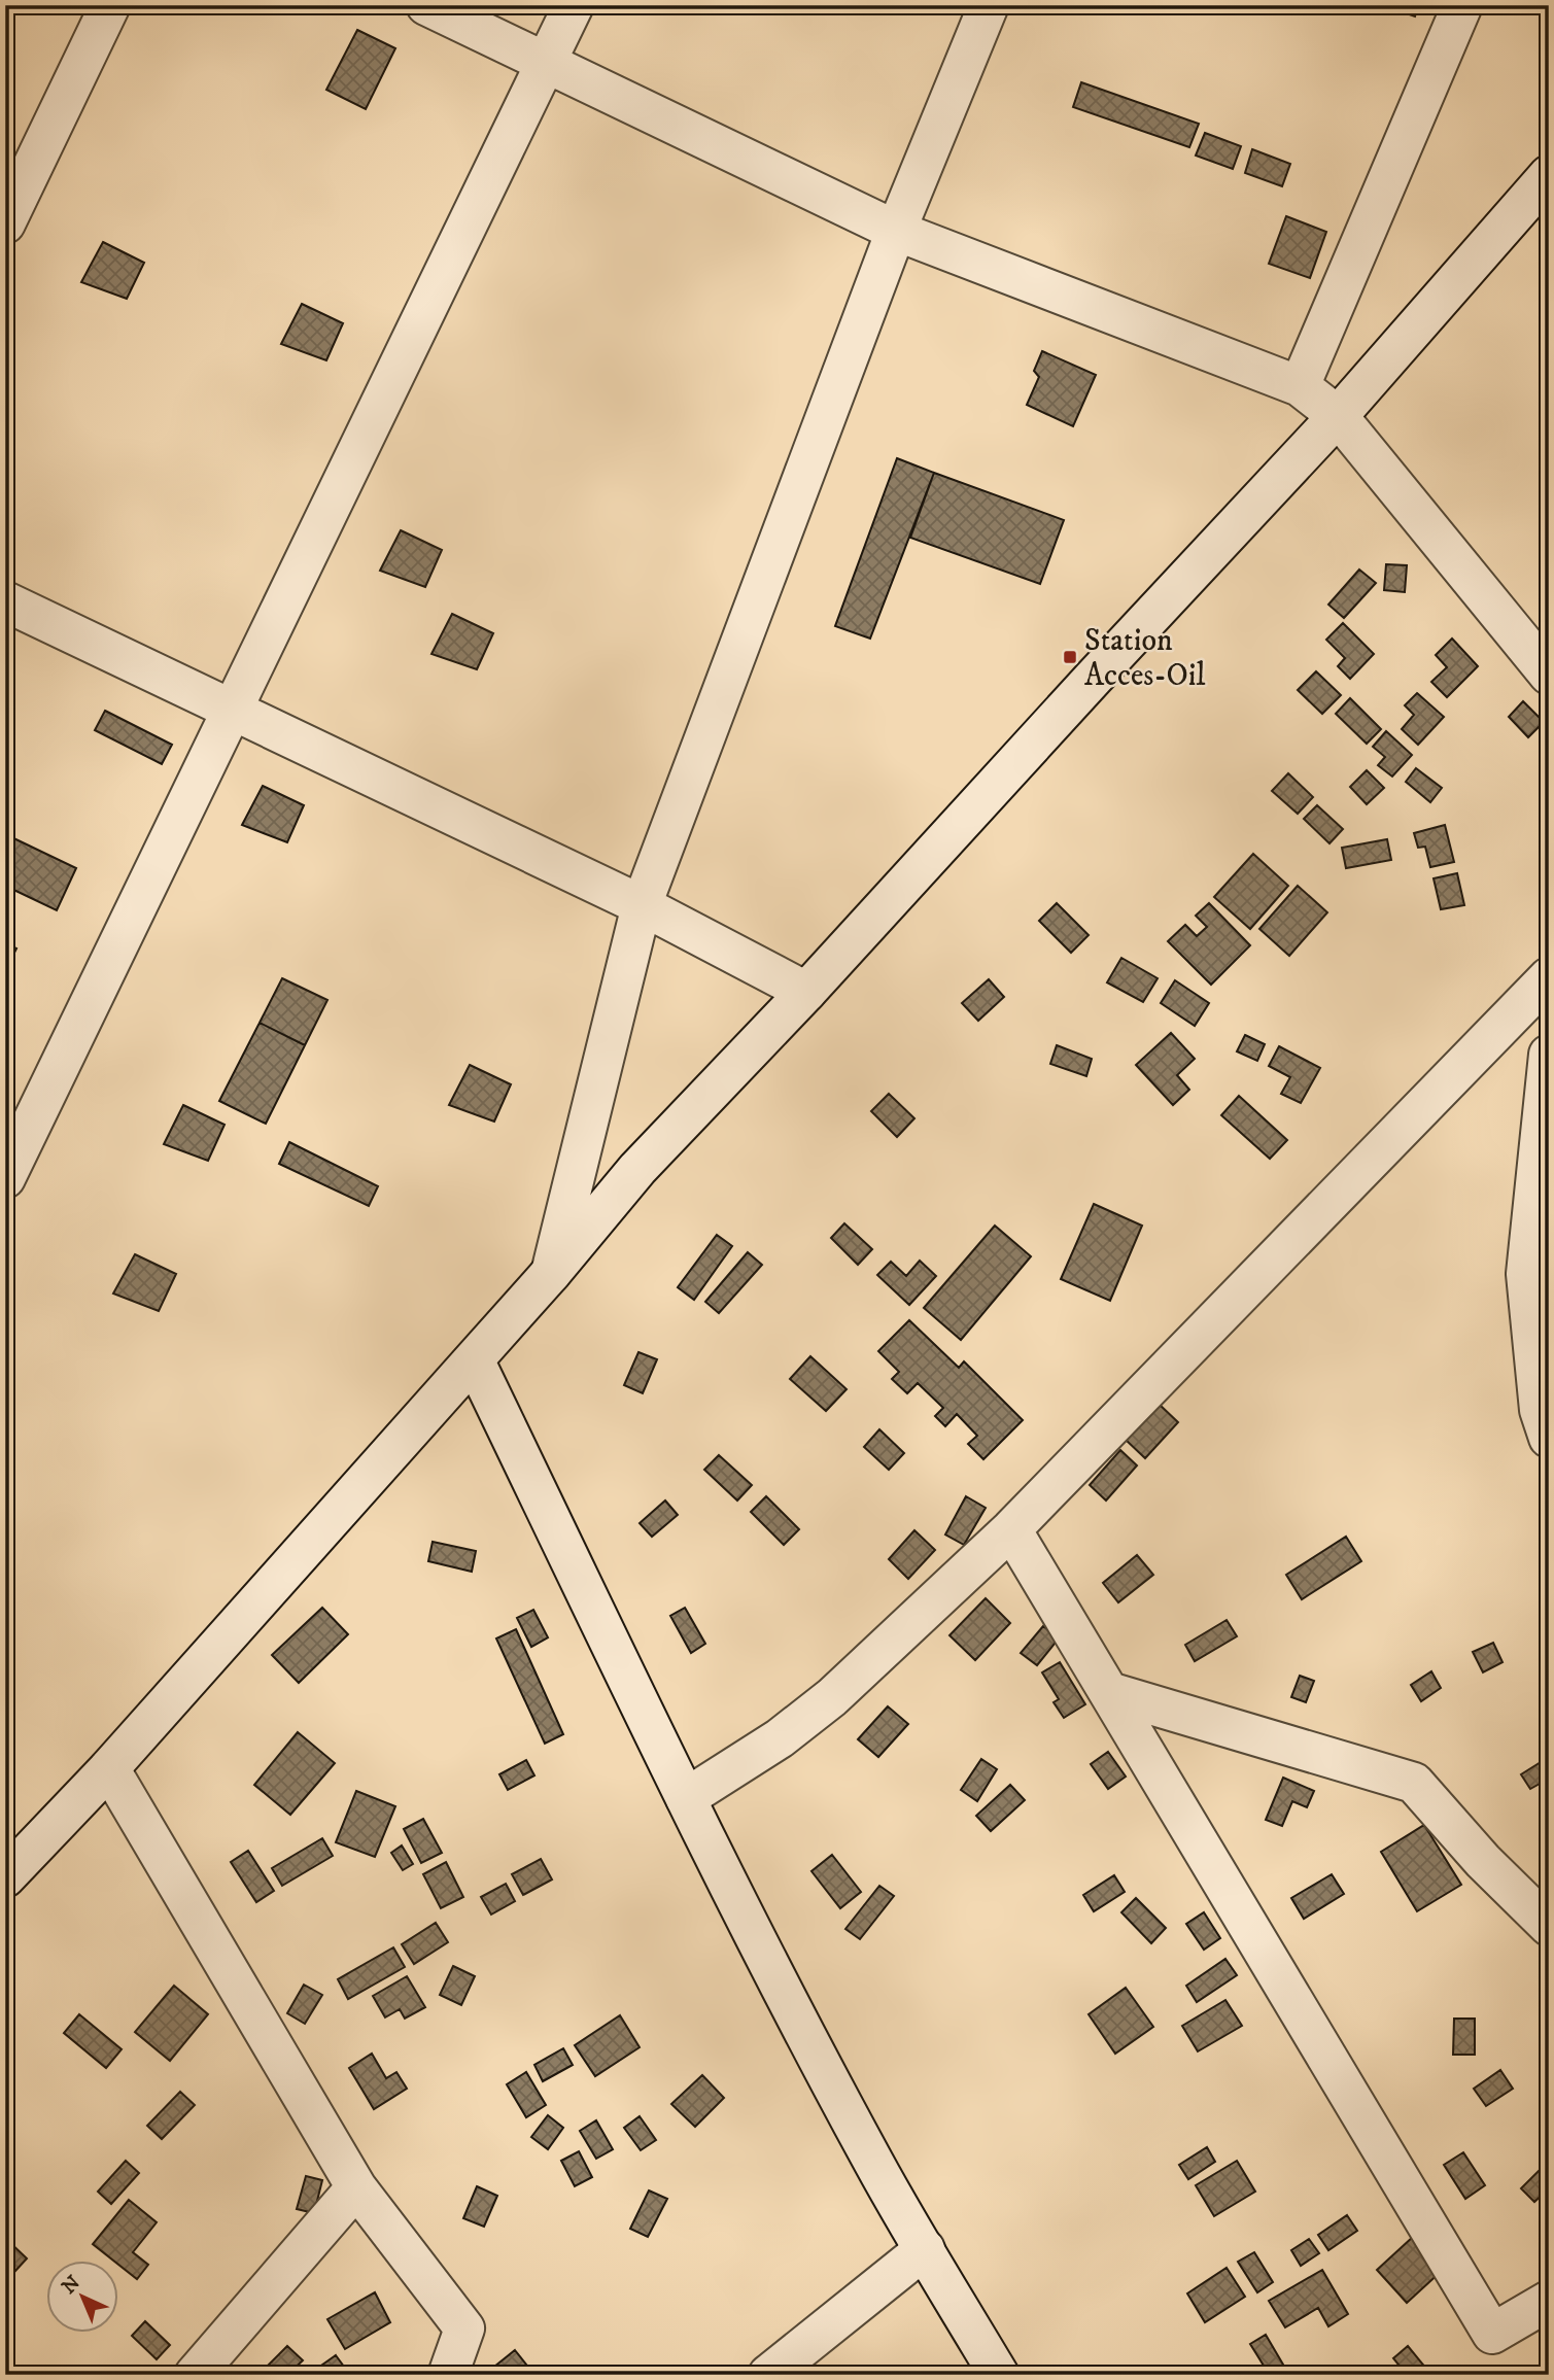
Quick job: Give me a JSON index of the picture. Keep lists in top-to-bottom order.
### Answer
{
  "places": {
    "transit": ["Station Acces-Oil"]
  },
  "north": "top left"
}
